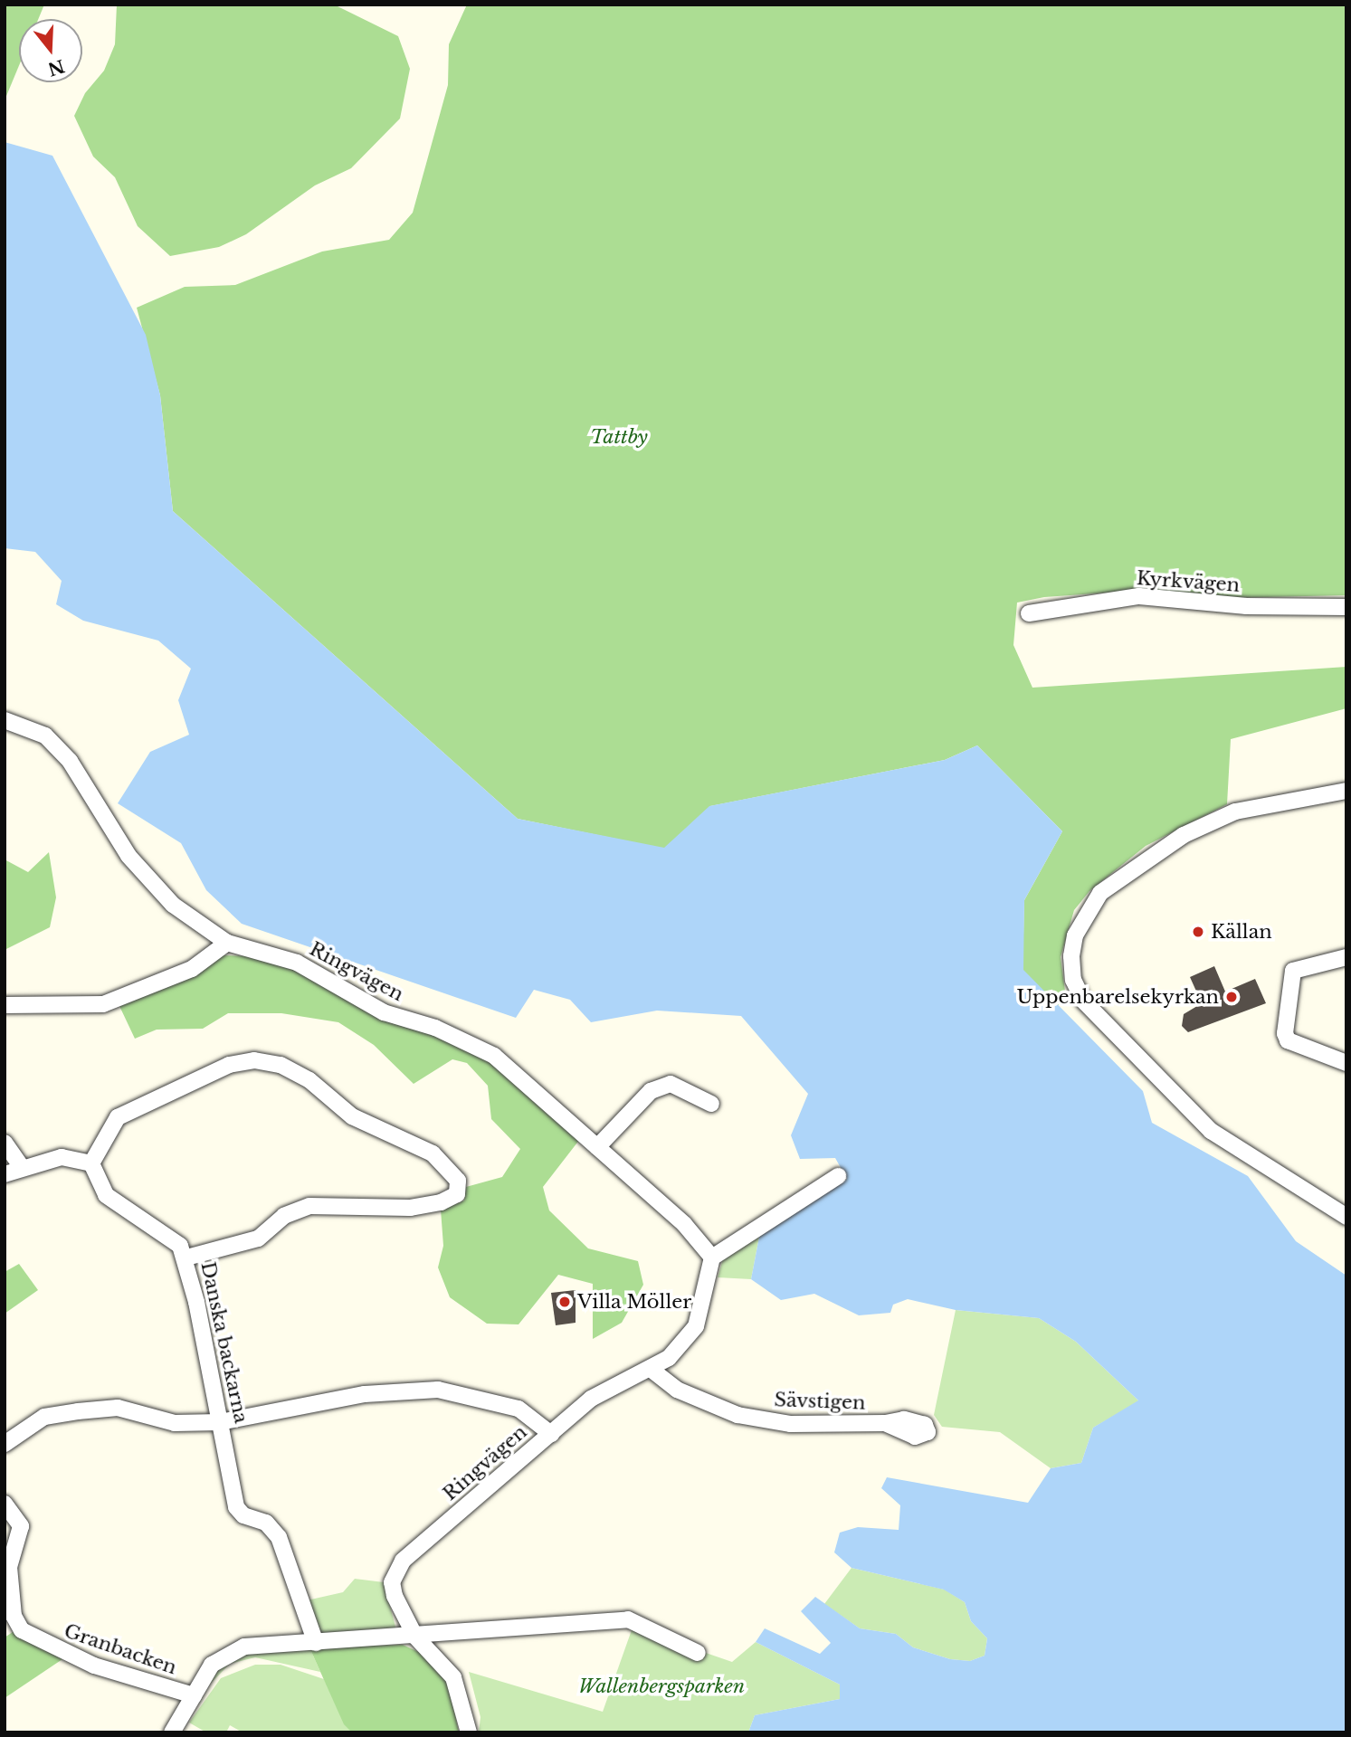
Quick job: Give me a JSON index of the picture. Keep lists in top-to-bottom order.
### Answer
{
  "streets": {
    "street": [
      "Kyrkvägen",
      "Ringvägen",
      "Danska backarna",
      "Sävstigen",
      "Granbacken"
    ]
  },
  "crossings": [
    ["Ringvägen", "Sävstigen"]
  ],
  "parks": ["Tattby", "Wallenbergsparken"],
  "places": ["Källan", "Uppenbarelsekyrkan", "Villa Möller"],
  "north": "bottom"
}
